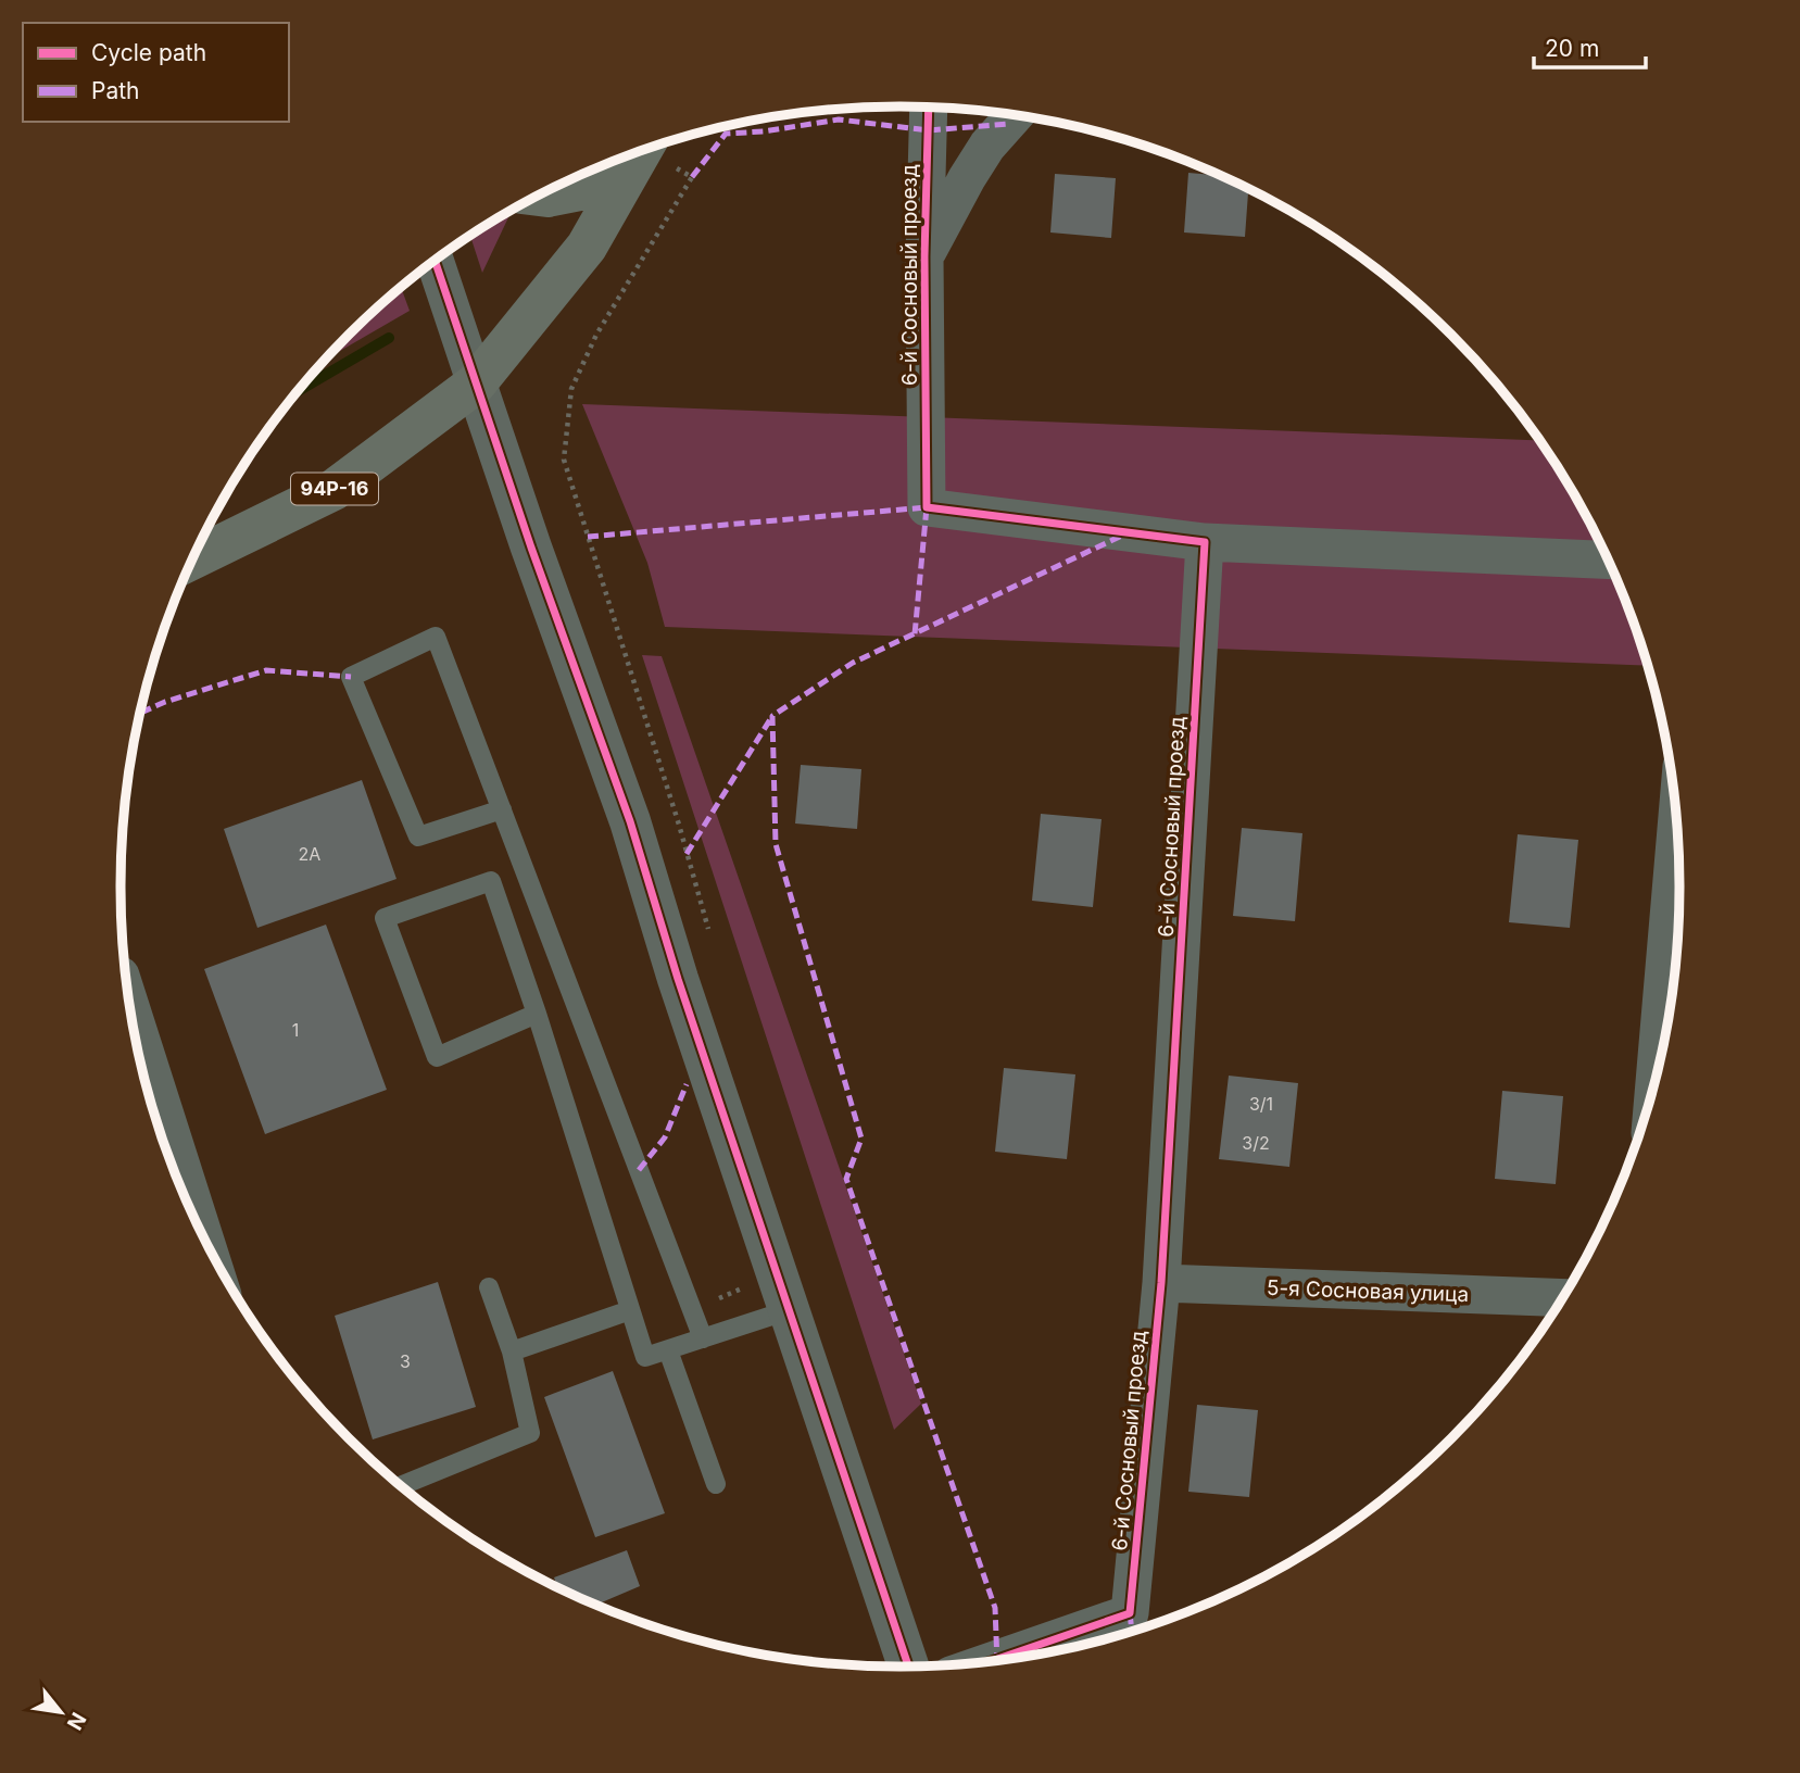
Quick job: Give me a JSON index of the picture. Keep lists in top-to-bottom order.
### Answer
{
  "streets": {
    "main road": ["94Р-16"],
    "street": ["6-й Сосновый проезд", "5-я Сосновая улица"]
  },
  "crossings": [
    ["6-й Сосновый проезд", "5-я Сосновая улица"]
  ],
  "house_numbers": [
    "2А",
    "1",
    "3/1",
    "3/2",
    "3"
  ],
  "legend": ["Cycle path", "Path"],
  "scale_bar": "20 m",
  "north": "bottom right"
}
